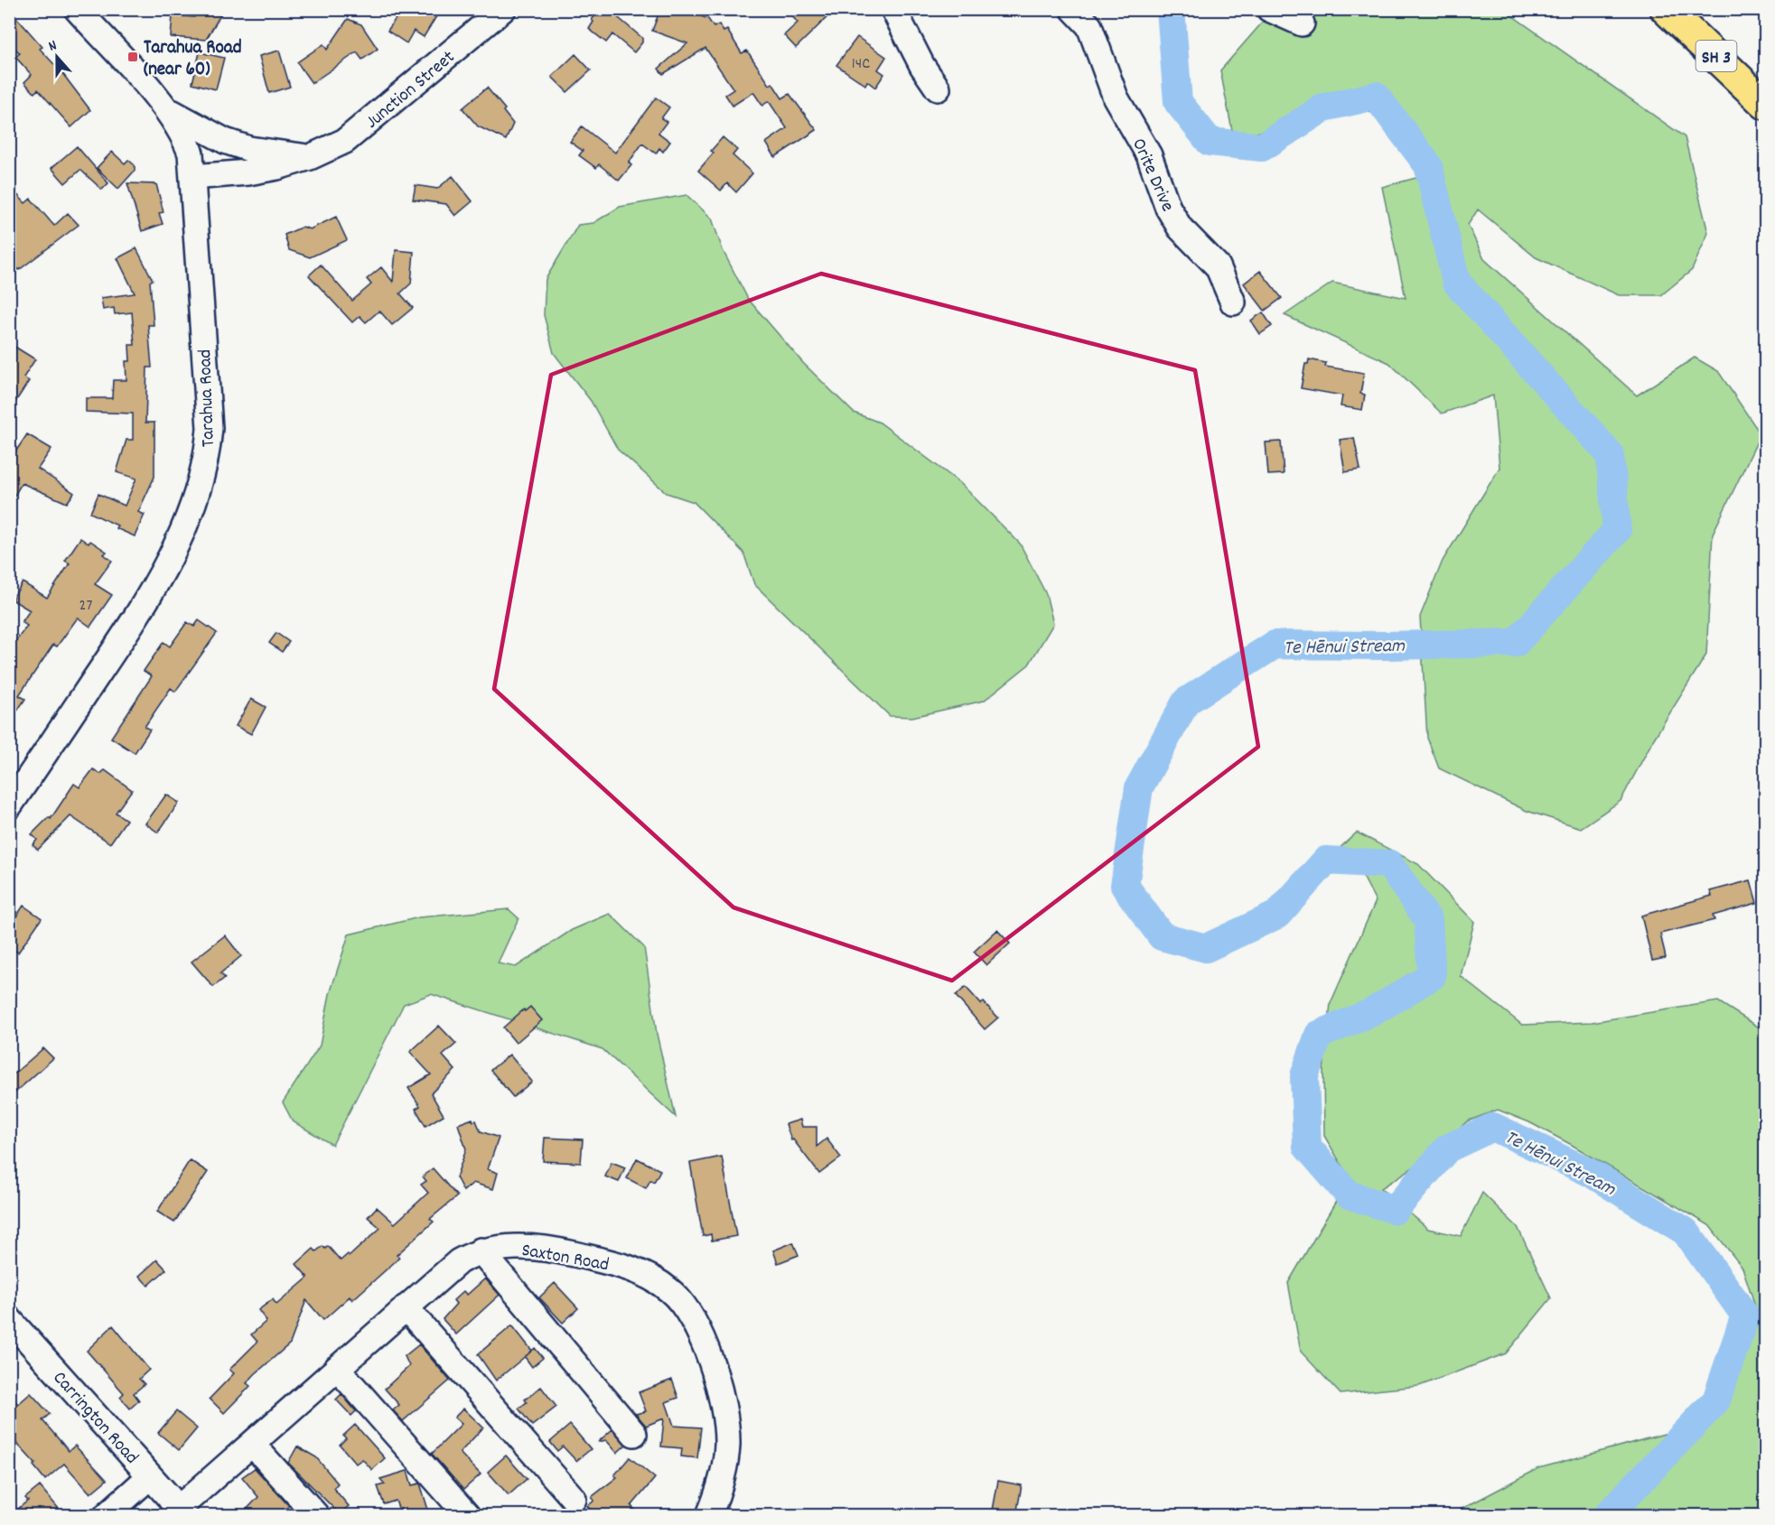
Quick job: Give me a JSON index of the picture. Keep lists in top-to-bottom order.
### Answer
{
  "streets": {
    "highway": ["SH 3"],
    "street": [
      "Junction Street",
      "Orite Drive",
      "Tarahua Road",
      "Saxton Road",
      "Carrington Road"
    ]
  },
  "crossings": [
    ["Junction Street", "Tarahua Road"],
    ["Saxton Road", "Carrington Road"]
  ],
  "water": ["Te Hēnui Stream"],
  "places": {
    "transit": ["Tarahua Road (near 60)"]
  },
  "house_numbers": ["14C", "27"],
  "north": "top"
}
